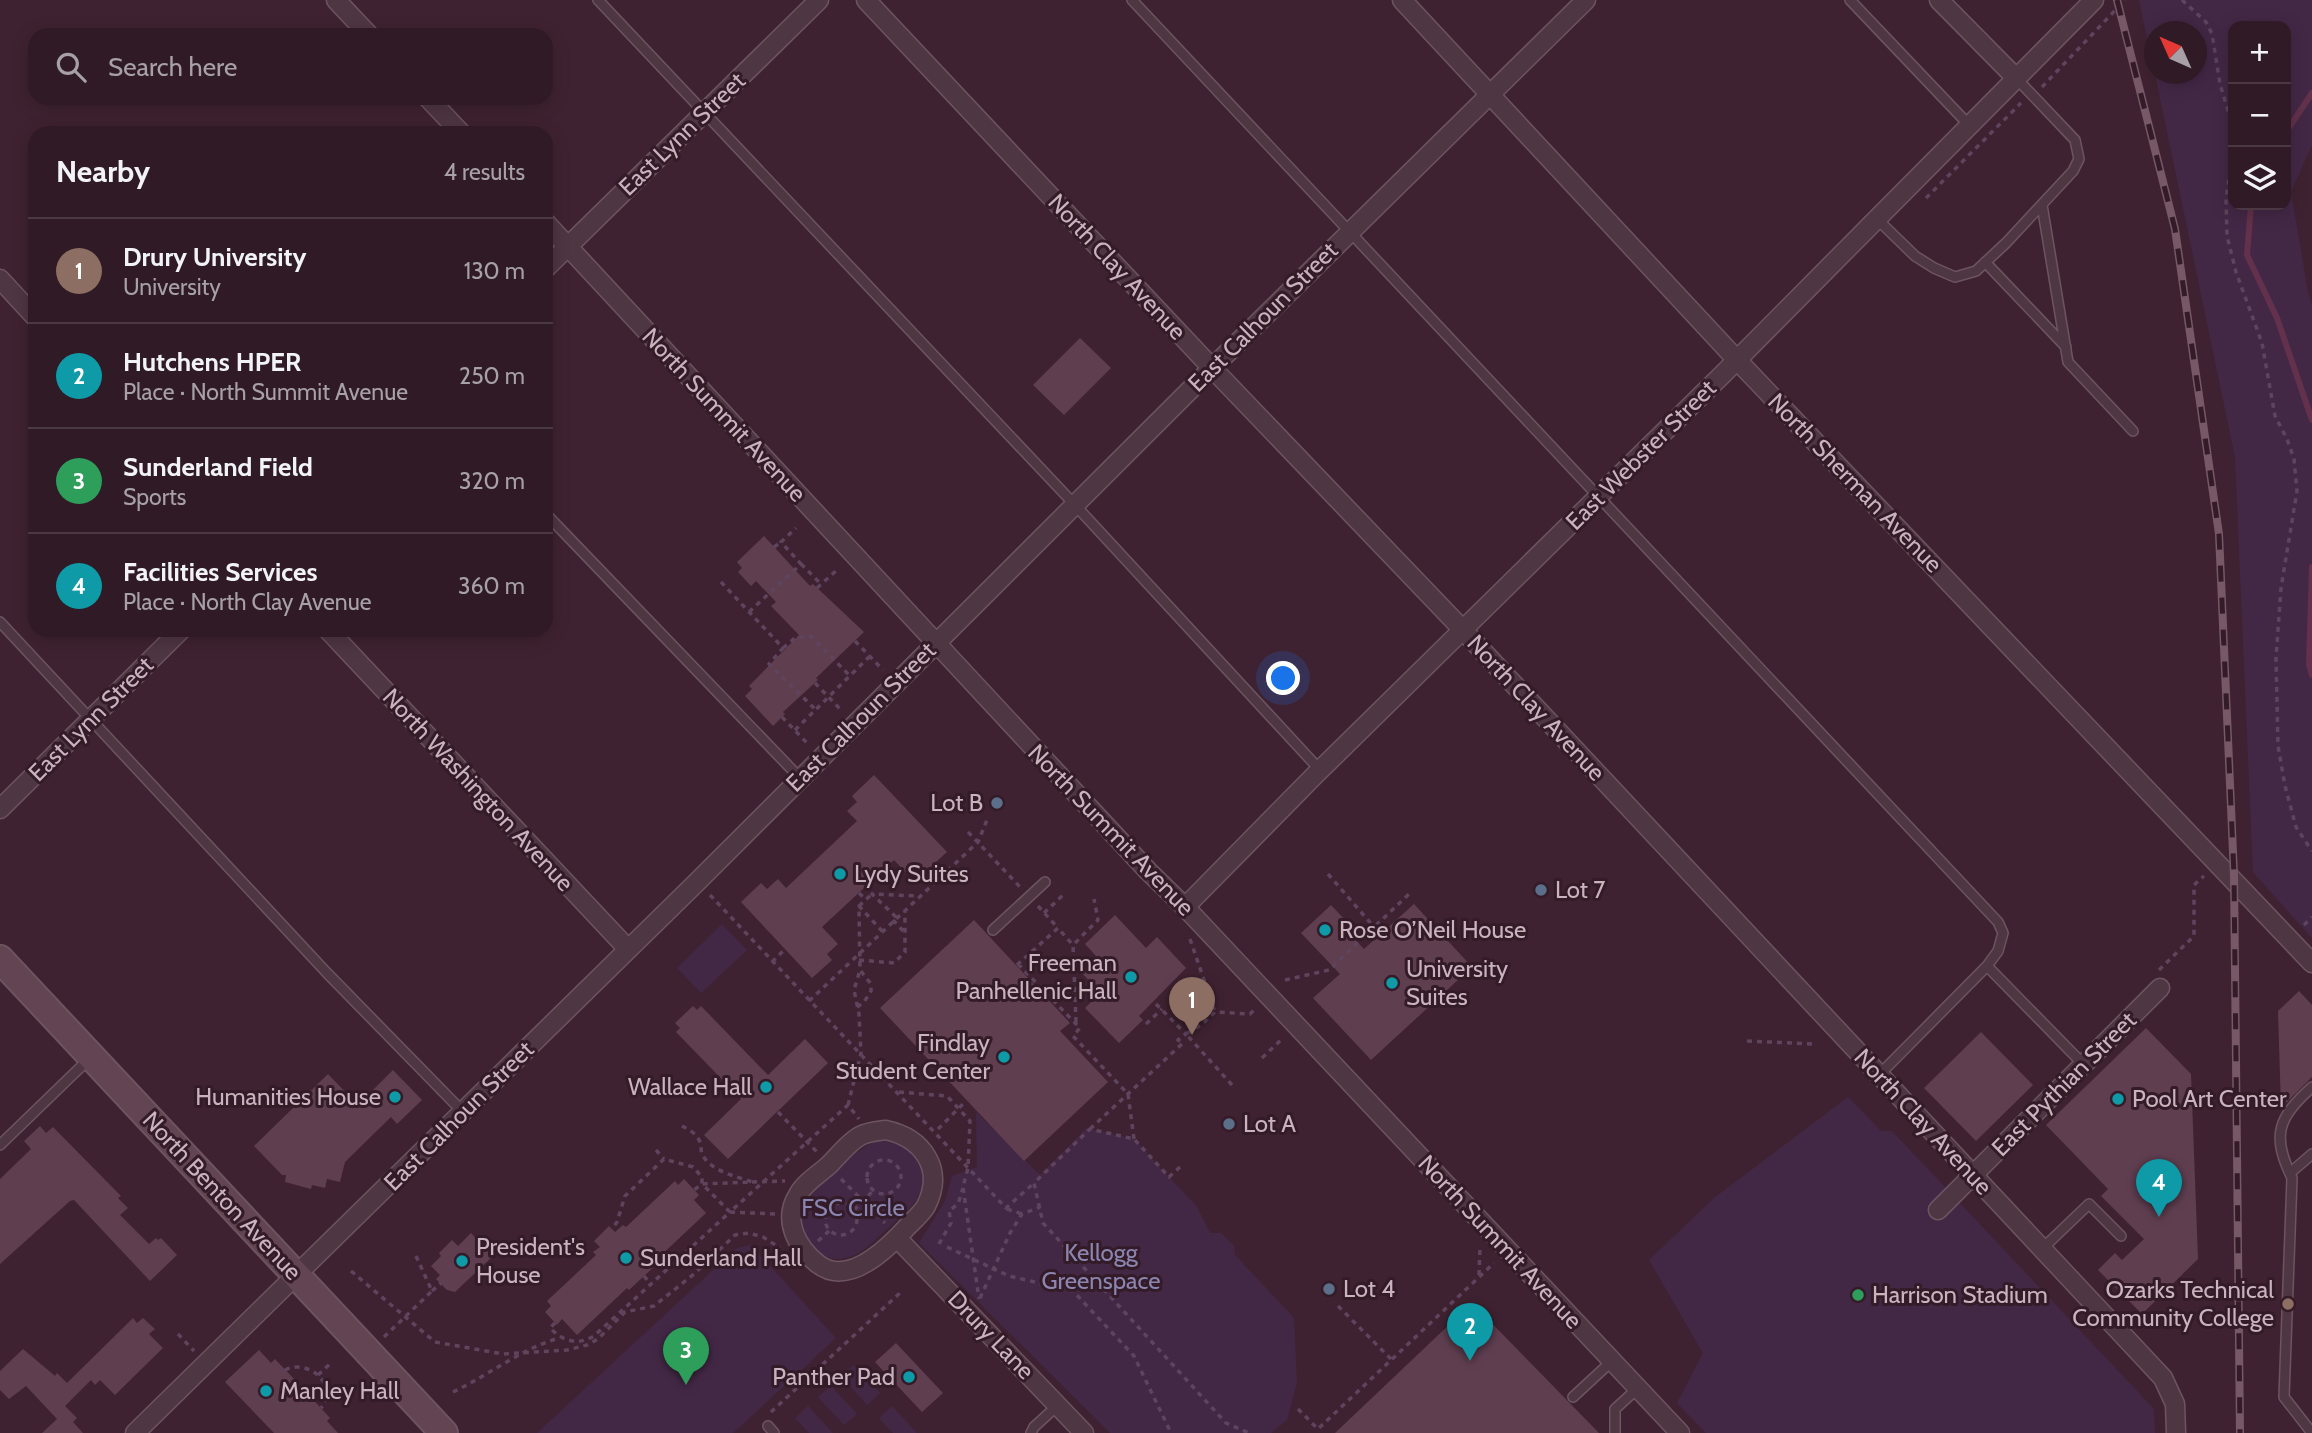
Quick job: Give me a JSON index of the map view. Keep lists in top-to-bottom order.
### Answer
{
  "streets": {
    "main road": ["North Benton Avenue"],
    "street": [
      "East Lynn Street",
      "North Clay Avenue",
      "East Calhoun Street",
      "North Summit Avenue",
      "East Webster Street",
      "North Sherman Avenue",
      "North Washington Avenue",
      "East Pythian Street",
      "Drury Lane"
    ]
  },
  "crossings": [
    ["East Lynn Street", "North Summit Avenue"],
    ["North Clay Avenue", "East Calhoun Street"],
    ["North Clay Avenue", "East Webster Street"],
    ["North Clay Avenue", "East Pythian Street"],
    ["East Calhoun Street", "North Summit Avenue"],
    ["East Calhoun Street", "North Sherman Avenue"],
    ["East Calhoun Street", "North Washington Avenue"],
    ["East Calhoun Street", "North Benton Avenue"],
    ["North Summit Avenue", "East Webster Street"],
    ["East Webster Street", "North Sherman Avenue"]
  ],
  "parks": ["FSC Circle", "Kellogg Greenspace"],
  "places": [
    "Lot B",
    "Lydy Suites",
    "Lot 7",
    "Rose O’Neil House",
    "Freeman Panhellenic Hall",
    "University Suites",
    "Findlay Student Center",
    "Wallace Hall",
    "Humanities House",
    "Pool Art Center",
    "Lot A",
    "Sunderland Hall",
    "President's House",
    "Lot 4",
    "Harrison Stadium",
    "Ozarks Technical Community College",
    "Panther Pad",
    "Manley Hall"
  ],
  "north": "top left",
  "page": {
    "map_buttons": ["+", "−"],
    "search": "Search here",
    "heading": ["Nearby", "4 results"],
    "list": [
      {
        "mark": "1",
        "name": "Drury University",
        "note": "University",
        "value": "130 m"
      },
      {
        "mark": "2",
        "name": "Hutchens HPER",
        "note": "Place · North Summit Avenue",
        "value": "250 m"
      },
      {
        "mark": "3",
        "name": "Sunderland Field",
        "note": "Sports",
        "value": "320 m"
      },
      {
        "mark": "4",
        "name": "Facilities Services",
        "note": "Place · North Clay Avenue",
        "value": "360 m"
      }
    ],
    "pins": [
      "1",
      "4",
      "2",
      "3"
    ]
  }
}
